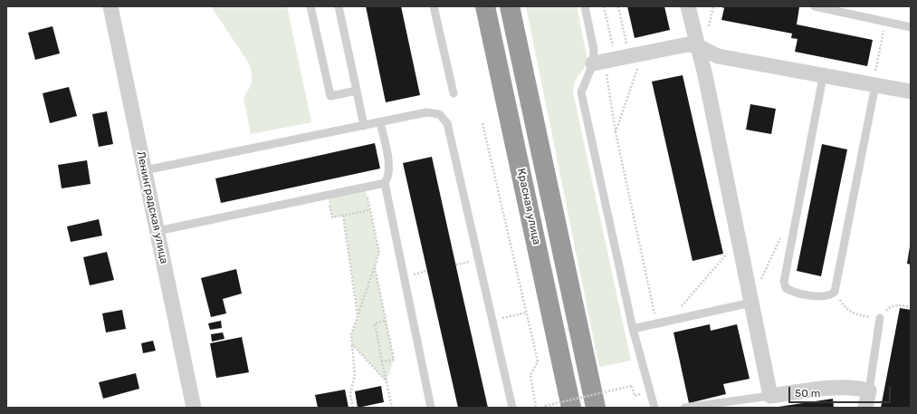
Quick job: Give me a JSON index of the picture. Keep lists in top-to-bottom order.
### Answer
{
  "streets": {
    "highway": ["Красная улица"],
    "street": ["Ленинградская улица"]
  },
  "scale_bar": "50 m"
}
